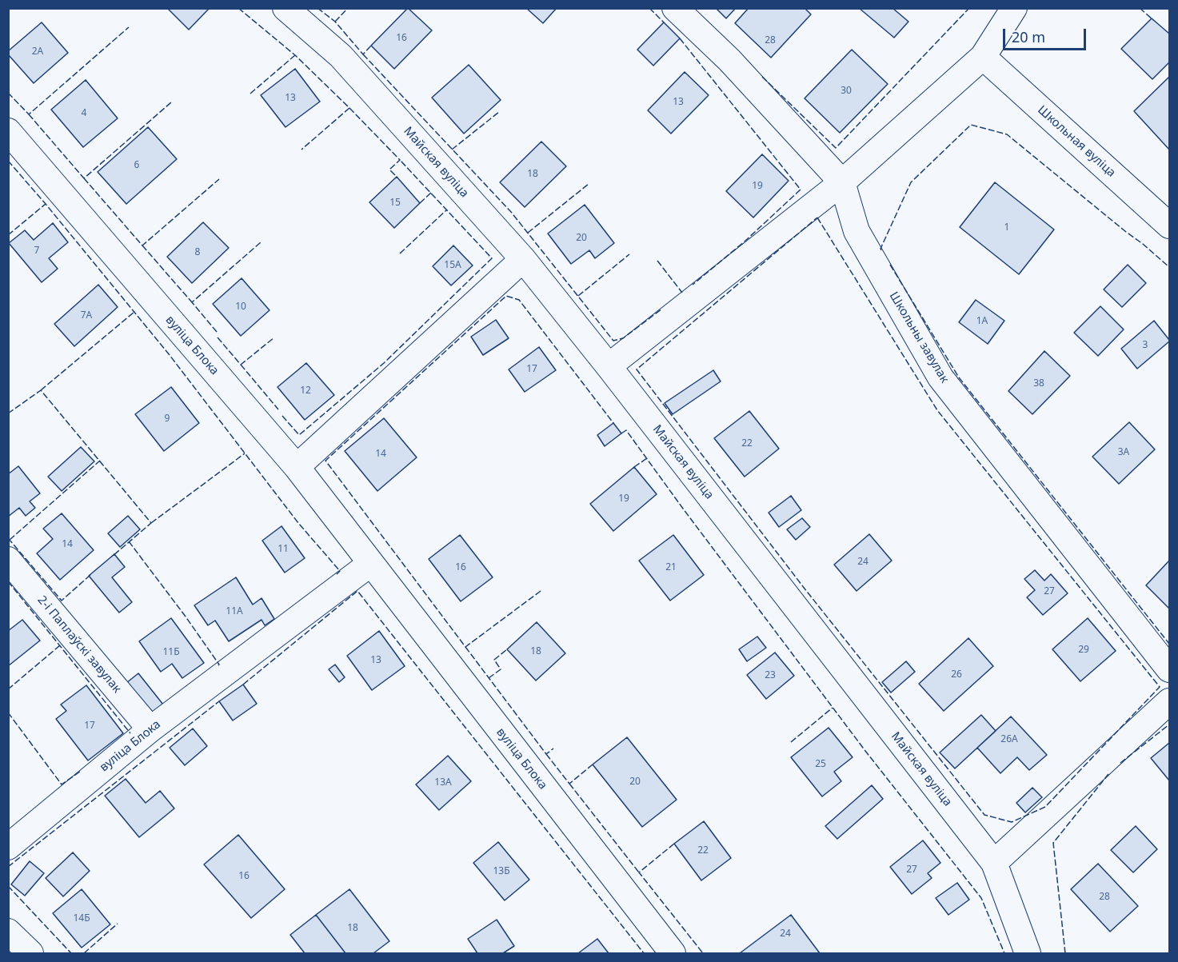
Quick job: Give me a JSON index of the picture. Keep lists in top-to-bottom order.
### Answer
{
  "streets": {
    "street": [
      "Школьная вуліца",
      "Майская вуліца",
      "Школьны завулак",
      "вуліца Блока",
      "2-і Паплаўскі завулак"
    ]
  },
  "crossings": [
    ["вуліца Блока", "2-і Паплаўскі завулак"]
  ],
  "house_numbers": [
    "16",
    "28",
    "2А",
    "30",
    "13",
    "13",
    "4",
    "6",
    "18",
    "19",
    "15",
    "1",
    "20",
    "7",
    "8",
    "15А",
    "10",
    "7А",
    "1А",
    "3",
    "17",
    "38",
    "12",
    "9",
    "22",
    "3А",
    "14",
    "19",
    "14",
    "11",
    "24",
    "16",
    "21",
    "27",
    "11А",
    "29",
    "18",
    "11Б",
    "13",
    "26",
    "23",
    "17",
    "26А",
    "25",
    "20",
    "13А",
    "22",
    "27",
    "13Б",
    "16",
    "28",
    "14Б",
    "18",
    "24"
  ],
  "scale_bar": "20 m"
}
